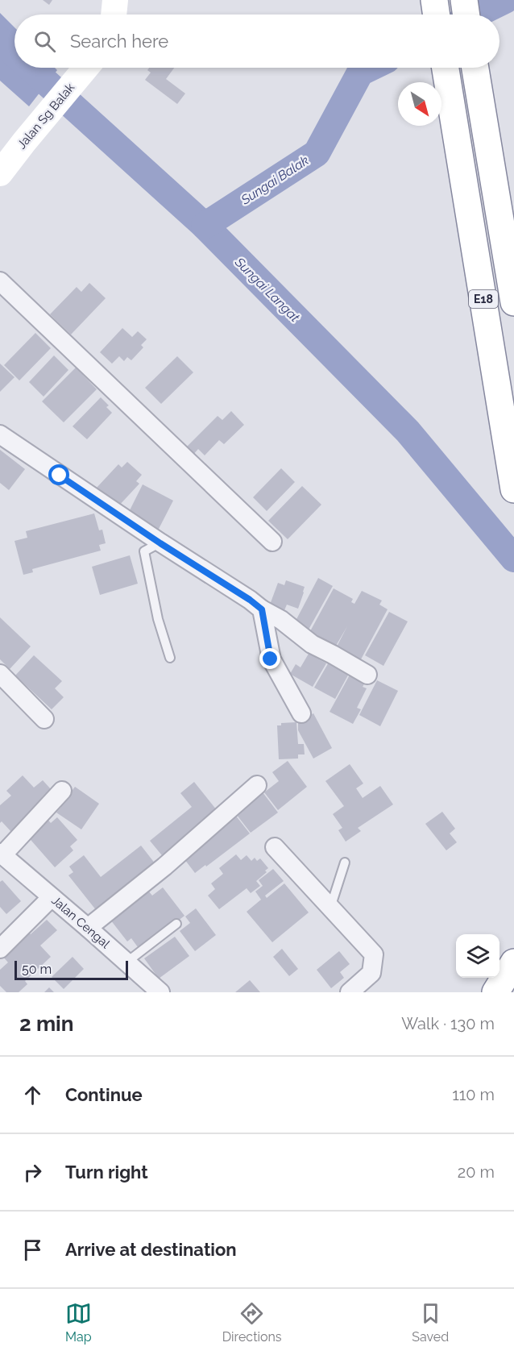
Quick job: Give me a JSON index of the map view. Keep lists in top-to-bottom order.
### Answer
{
  "streets": {
    "highway": ["E18"],
    "street": ["Jalan Sg Balak", "Jalan Cengal"]
  },
  "water": ["Sungai Balak", "Sungai Langat"],
  "scale_bar": "50 m",
  "north": "bottom right",
  "page": {
    "search": "Search here",
    "scale": "50 m",
    "heading": ["2 min", "Walk · 130 m"],
    "list": [
      ["Continue", "110 m"],
      ["Turn right", "20 m"],
      "Arrive at destination"
    ],
    "nav": ["Map", "Directions", "Saved"]
  }
}
